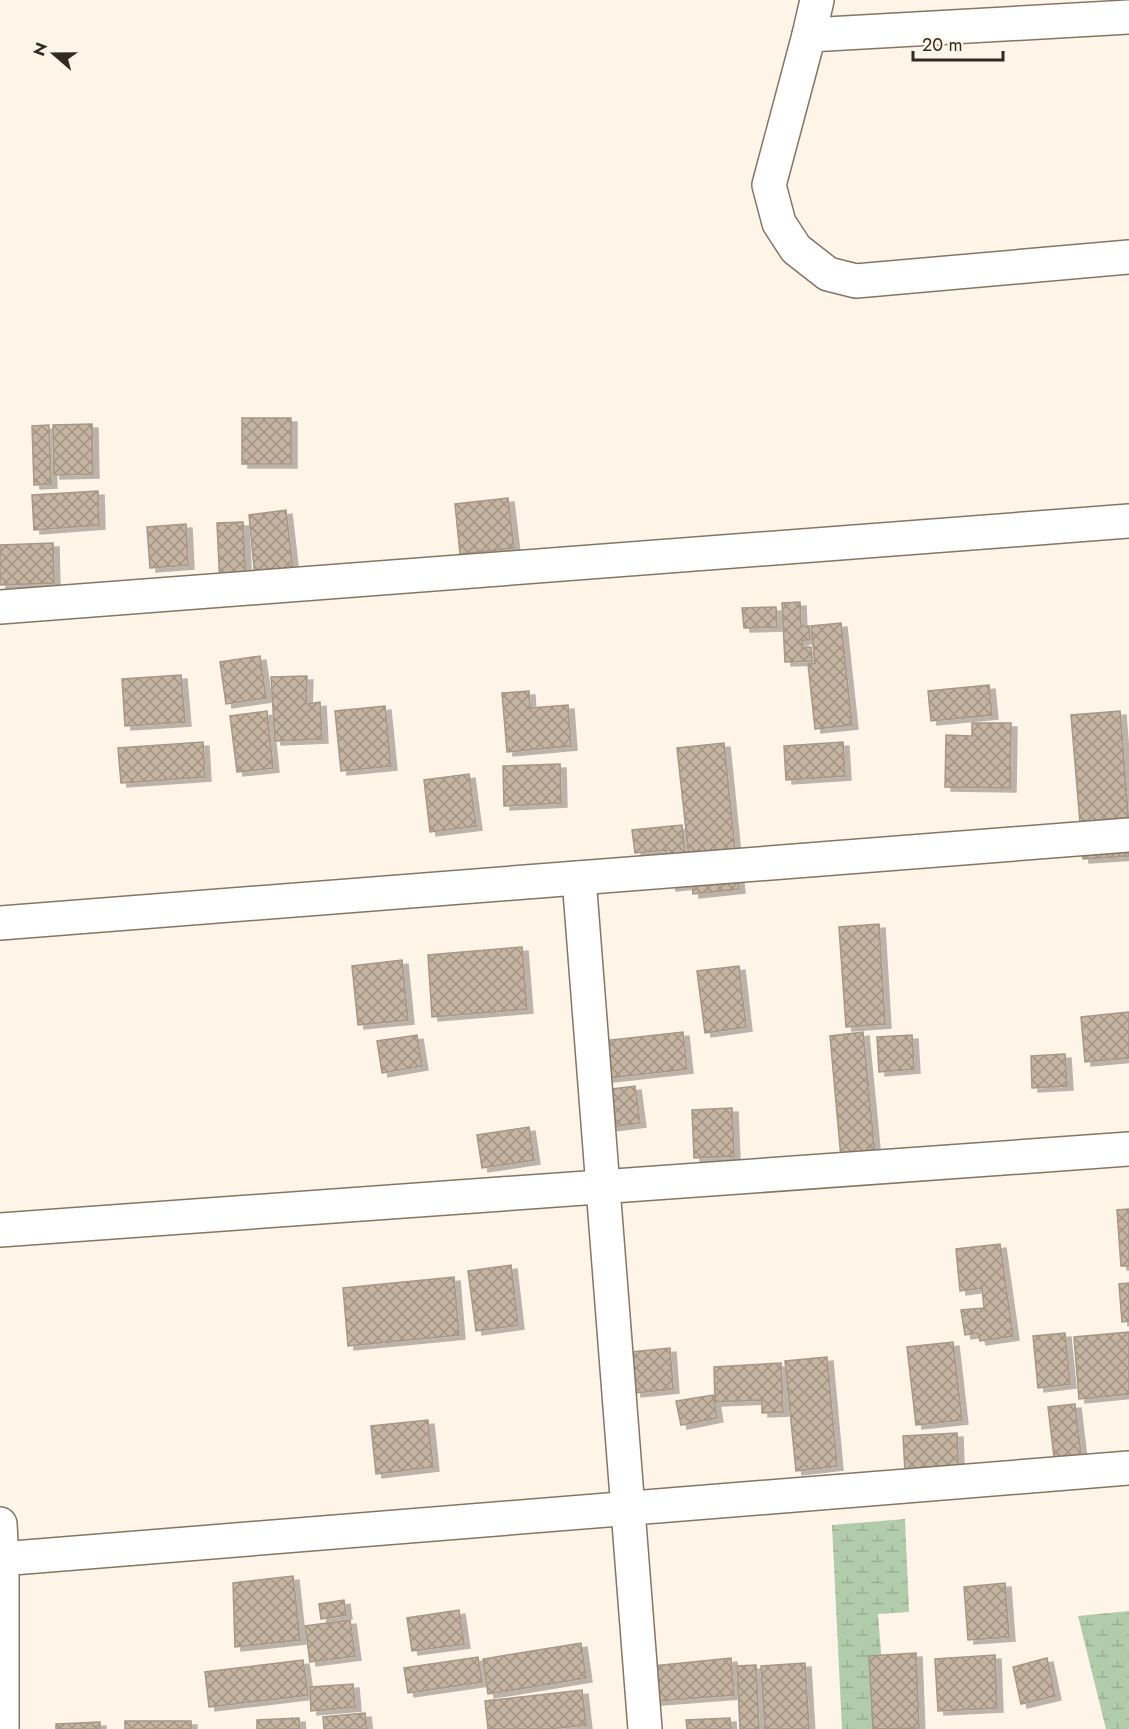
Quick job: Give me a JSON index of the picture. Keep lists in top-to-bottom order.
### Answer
{
  "scale_bar": "20 m",
  "north": "left"
}
